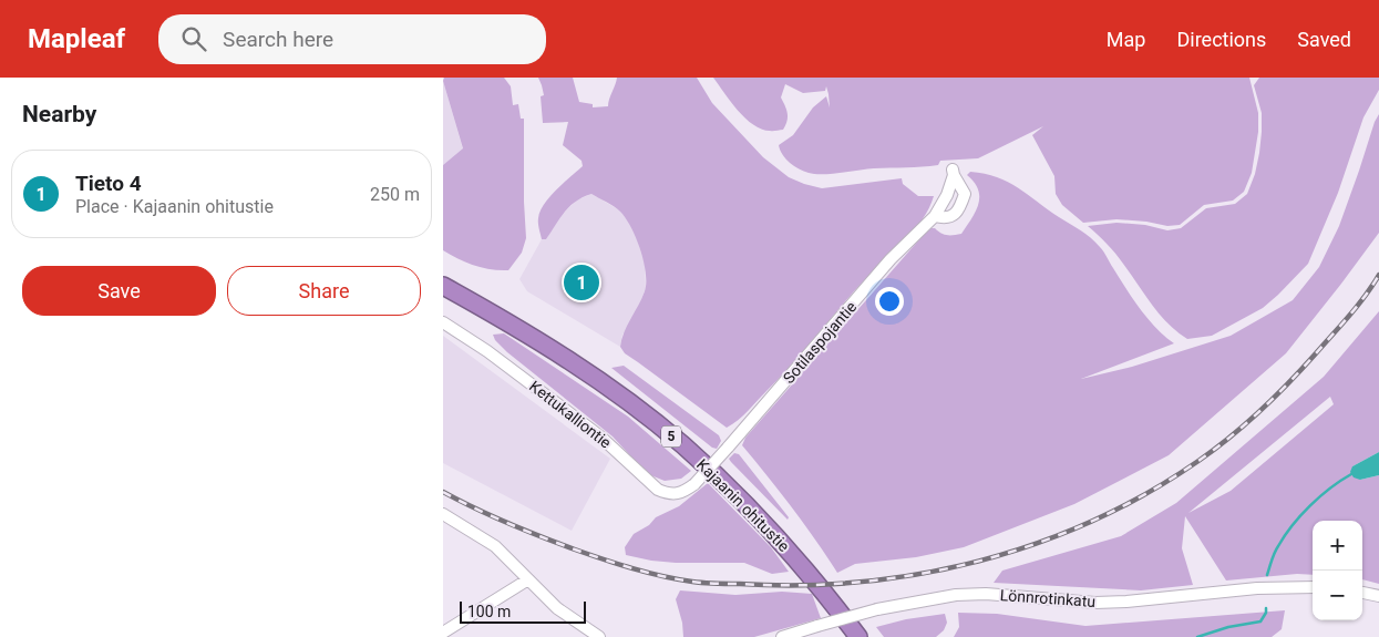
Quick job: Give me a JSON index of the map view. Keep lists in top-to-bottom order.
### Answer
{
  "streets": {
    "highway": ["5", "Kajaanin ohitustie"],
    "street": ["Sotilaspojantie", "Kettukalliontie", "Lönnrotinkatu"]
  },
  "crossings": [
    ["Sotilaspojantie", "Kettukalliontie"]
  ],
  "scale_bar": "100 m",
  "page": {
    "header": "Mapleaf",
    "search": "Search here",
    "nav": ["Map", "Directions", "Saved"],
    "heading": "Nearby",
    "list": [
      {
        "mark": "1",
        "name": "Tieto 4",
        "note": "Place · Kajaanin ohitustie",
        "value": "250 m"
      }
    ],
    "buttons": ["Save", "Share"],
    "pins": "1",
    "map_buttons": ["+", "−"],
    "scale": "100 m"
  }
}
